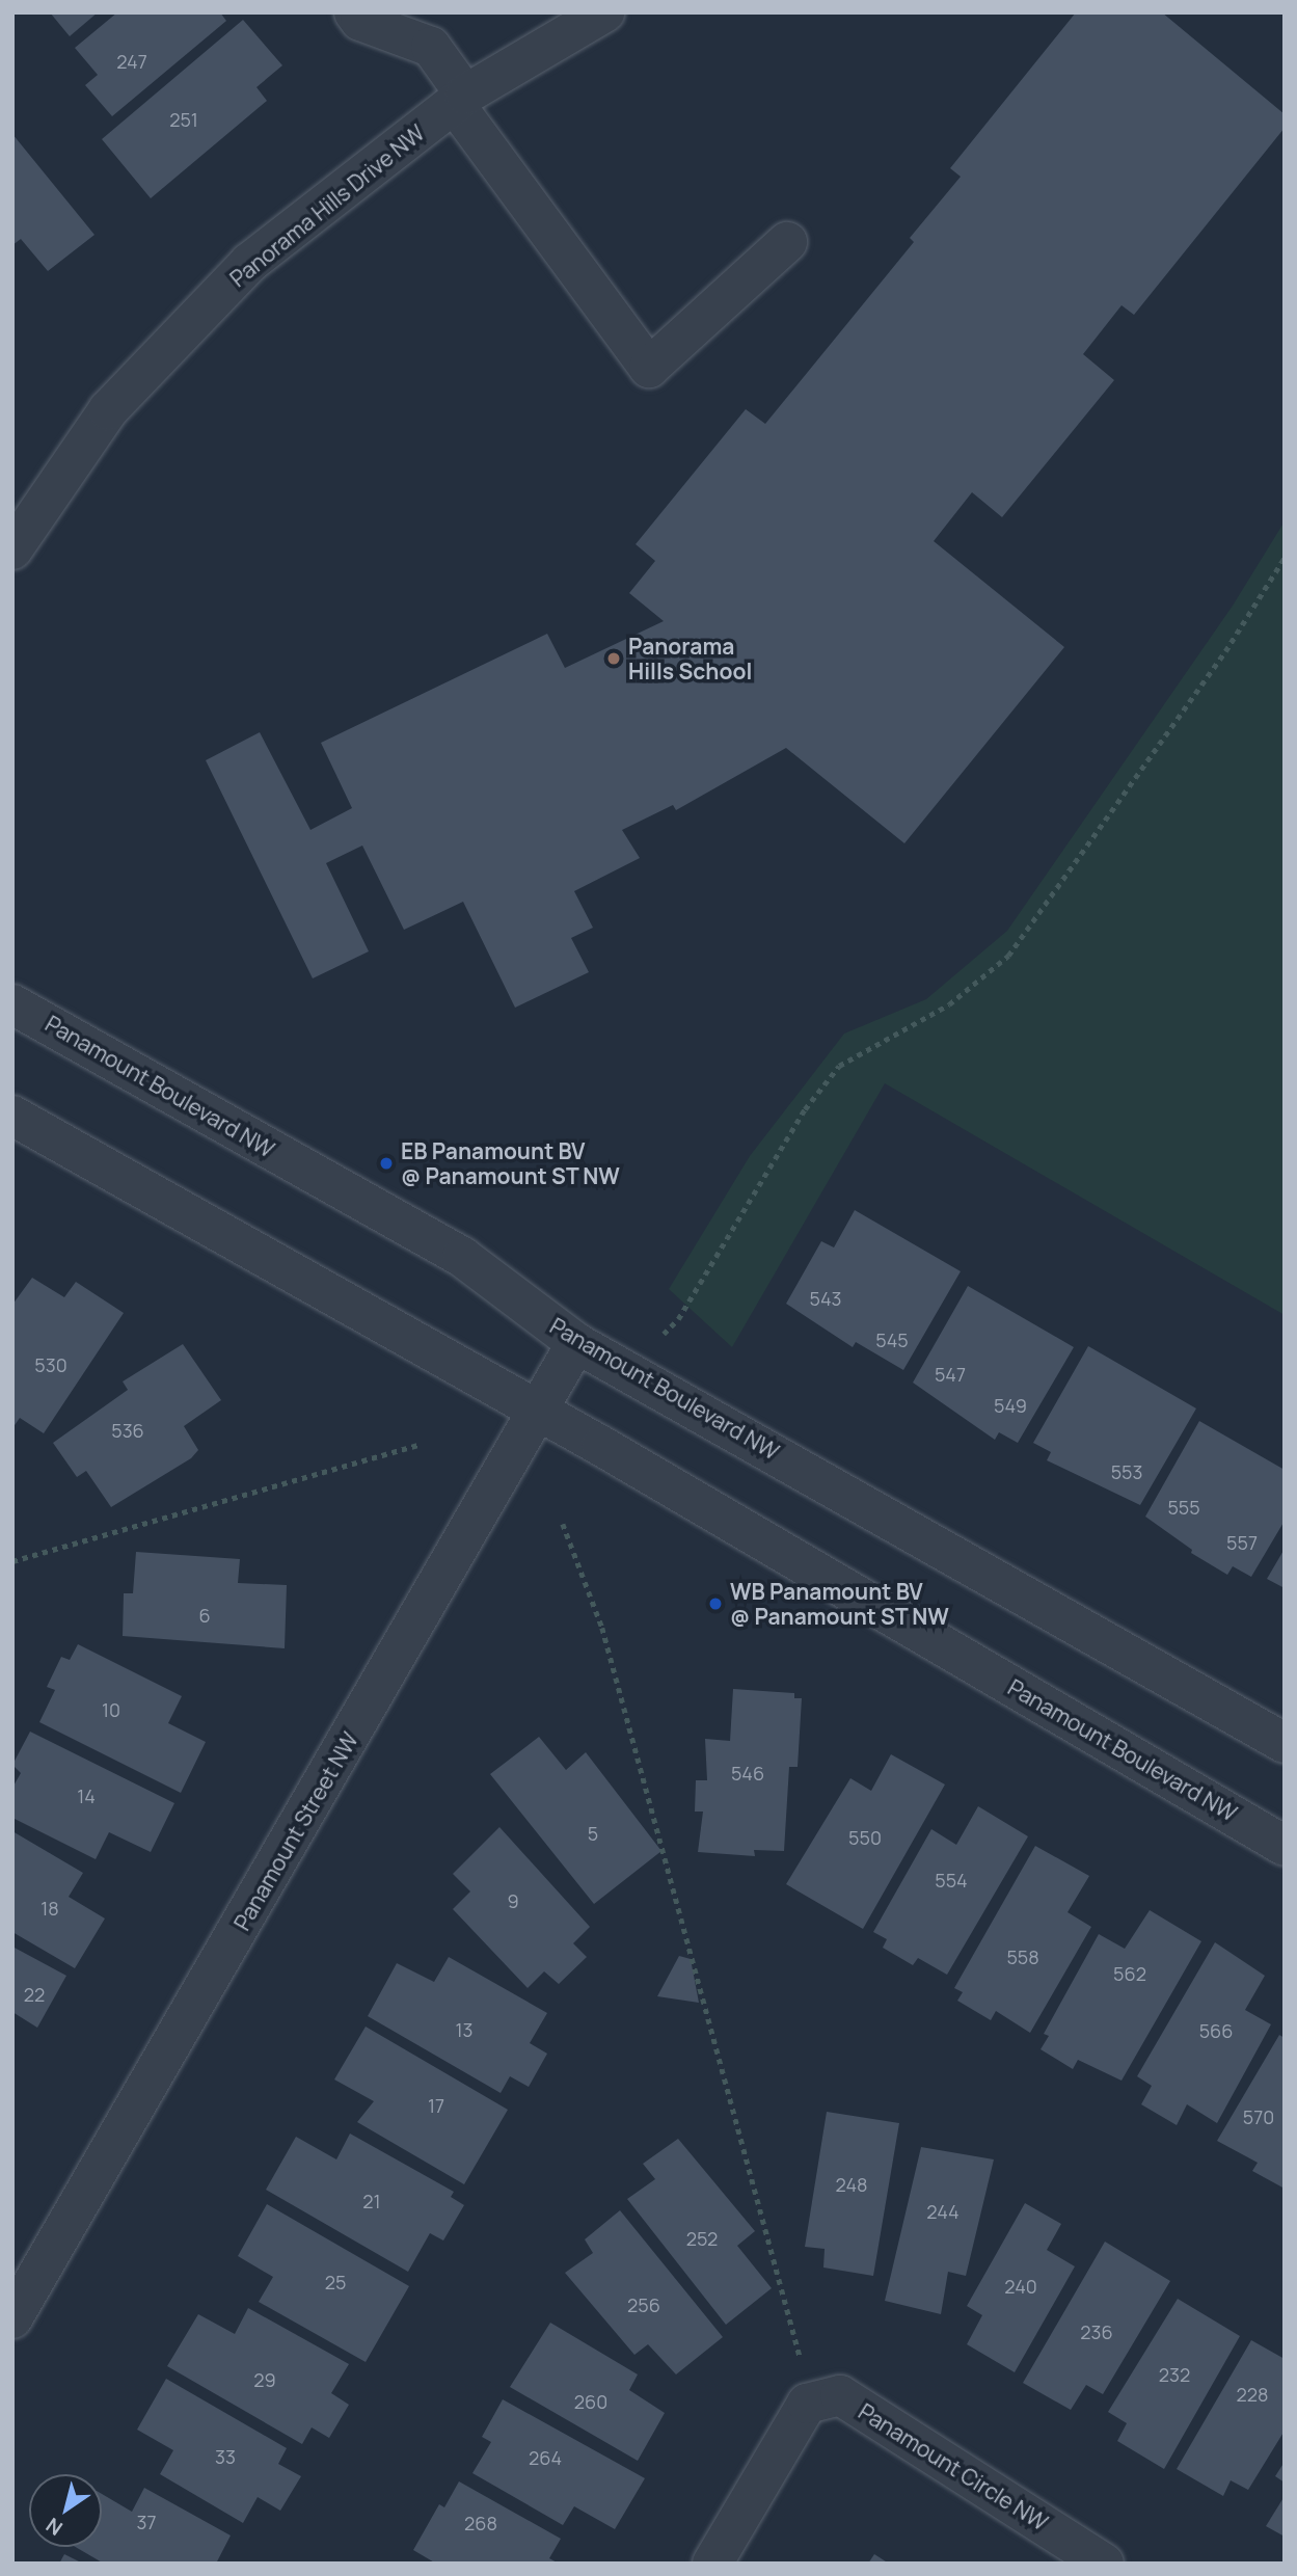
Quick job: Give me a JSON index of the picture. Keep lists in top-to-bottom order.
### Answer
{
  "streets": {
    "street": [
      "Panorama Hills Drive NW",
      "Panamount Boulevard NW",
      "Panamount Street NW",
      "Panamount Circle NW"
    ]
  },
  "crossings": [
    ["Panamount Boulevard NW", "Panamount Street NW"]
  ],
  "places": ["Panorama Hills School", "EB Panamount BV @ Panamount ST NW", "WB Panamount BV @ Panamount ST NW"],
  "house_numbers": [
    "247",
    "251",
    "543",
    "545",
    "530",
    "547",
    "549",
    "536",
    "553",
    "555",
    "557",
    "6",
    "10",
    "546",
    "14",
    "5",
    "550",
    "554",
    "9",
    "18",
    "558",
    "562",
    "22",
    "13",
    "566",
    "17",
    "570",
    "248",
    "21",
    "244",
    "252",
    "25",
    "240",
    "256",
    "236",
    "232",
    "29",
    "228",
    "260",
    "33",
    "264",
    "37",
    "268"
  ],
  "north": "bottom left"
}
